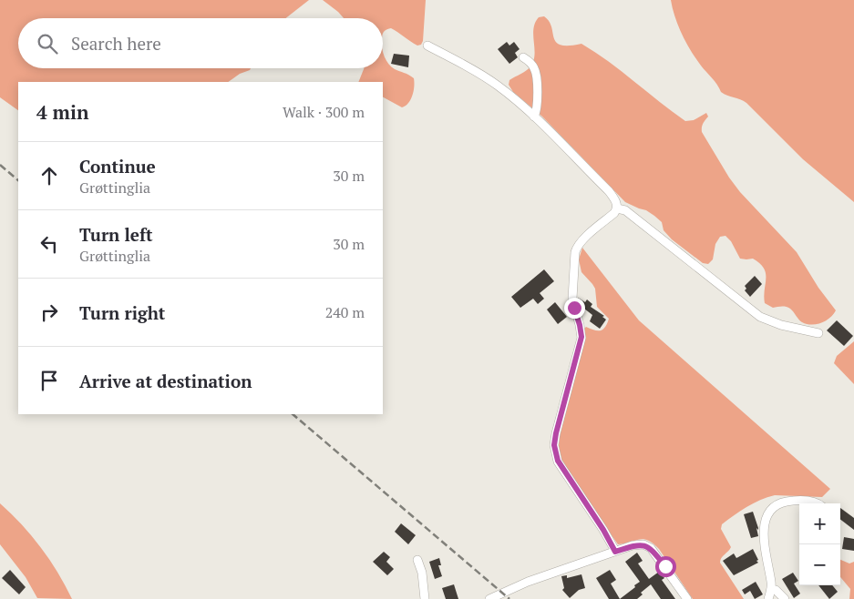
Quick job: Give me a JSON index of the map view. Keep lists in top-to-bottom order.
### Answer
{
  "page": {
    "search": "Search here",
    "heading": ["4 min", "Walk · 300 m"],
    "list": [
      ["Continue", "Grøttinglia", "30 m"],
      ["Turn left", "Grøttinglia", "30 m"],
      ["Turn right", "240 m"],
      "Arrive at destination"
    ],
    "map_buttons": ["+", "−"]
  }
}
